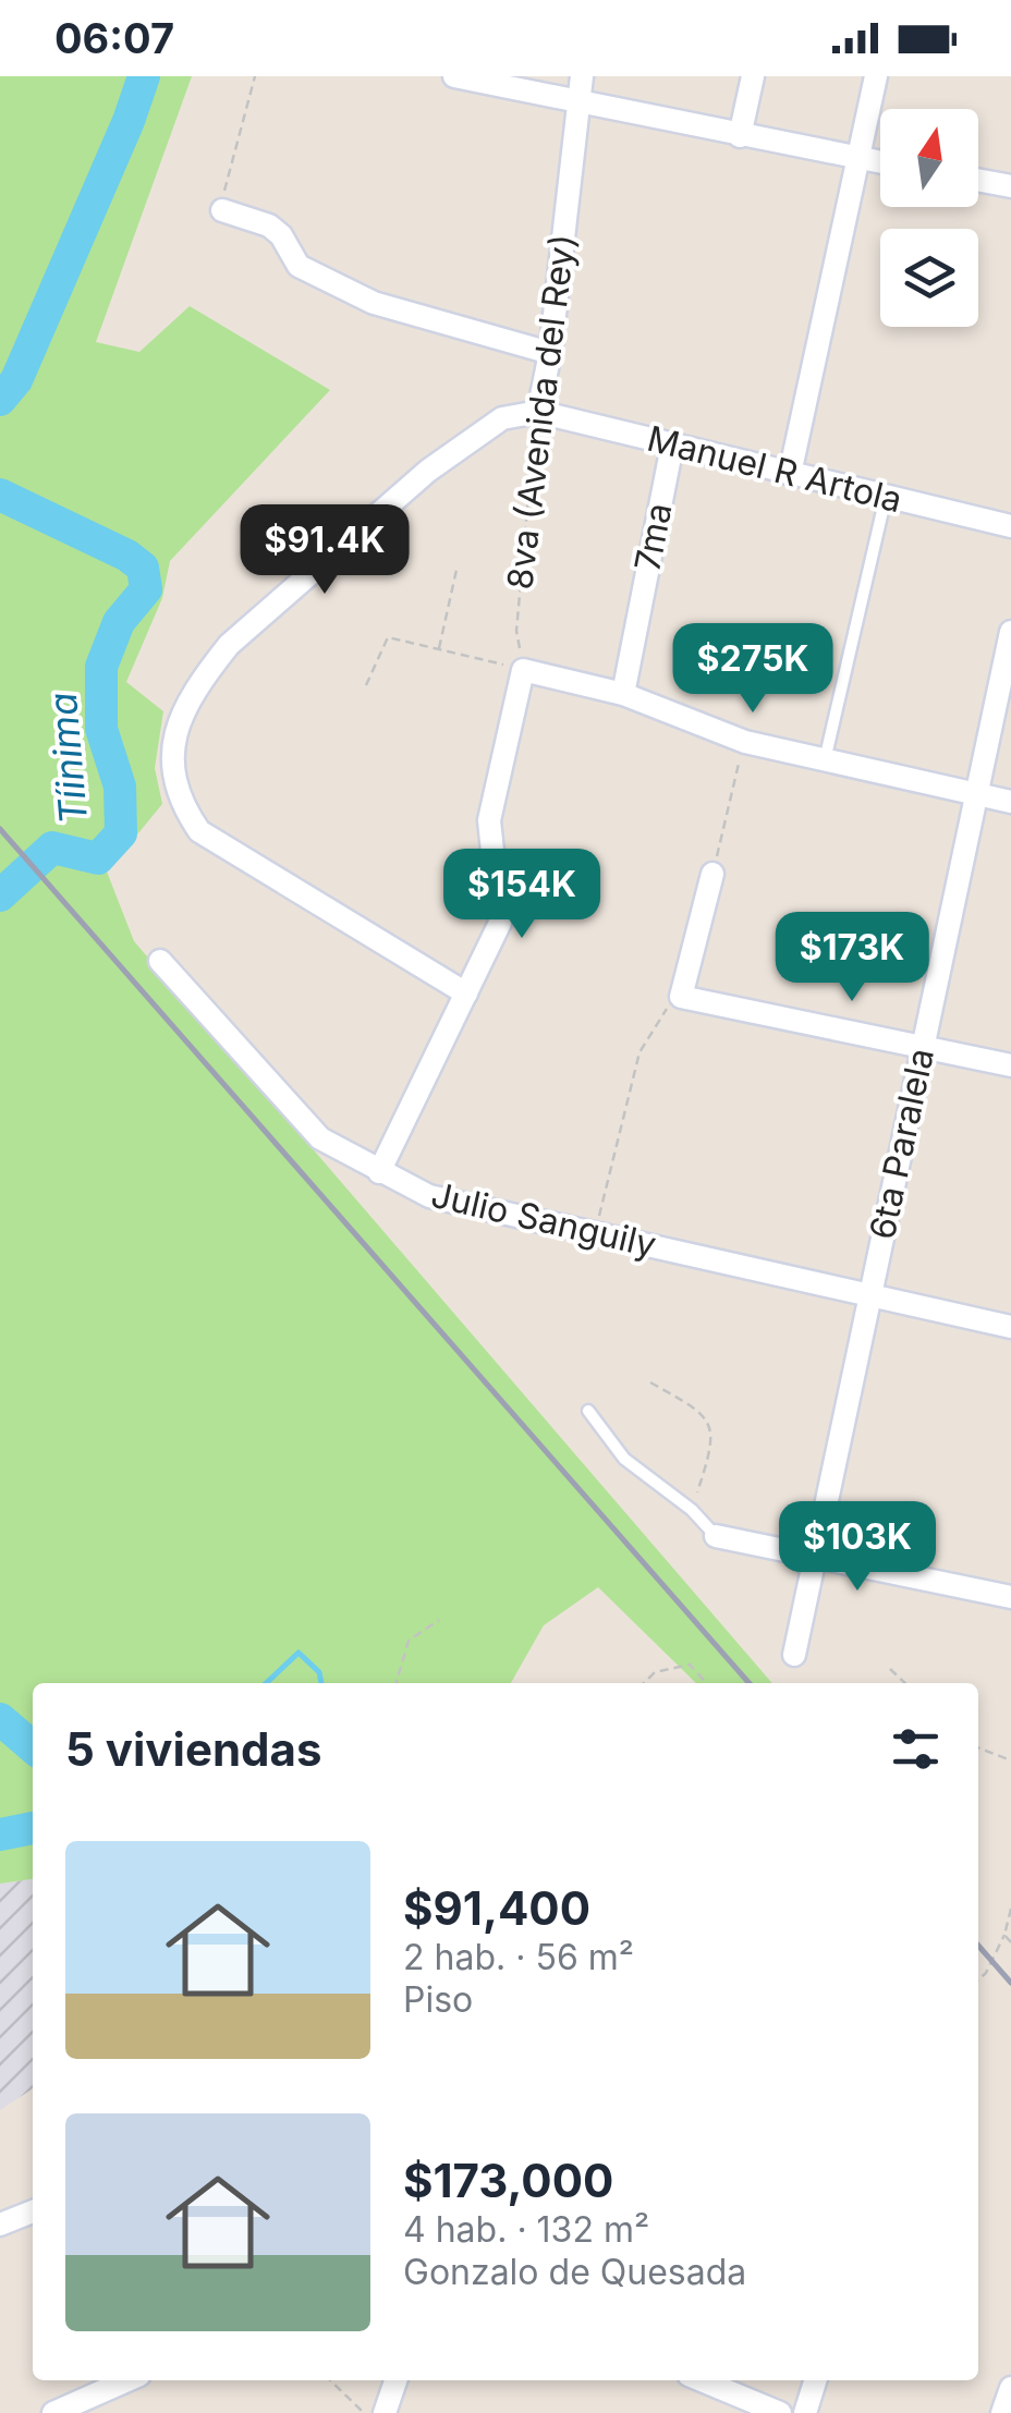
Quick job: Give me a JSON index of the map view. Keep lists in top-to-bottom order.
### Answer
{
  "streets": {
    "street": [
      "8va (Avenida del Rey)",
      "Manuel R Artola",
      "7ma",
      "6ta Paralela",
      "Julio Sanguily"
    ]
  },
  "crossings": [
    ["8va (Avenida del Rey)", "Manuel R Artola"],
    ["Manuel R Artola", "7ma"],
    ["6ta Paralela", "Julio Sanguily"]
  ],
  "water": ["Tíinima"],
  "north": "top",
  "page": {
    "status": "06:07",
    "price": [
      "$91.4K",
      "$275K",
      "$154K",
      "$173K",
      "$103K"
    ],
    "heading": "5 viviendas",
    "list": [
      {
        "name": "$91,400",
        "note": "2 hab. · 56 m² · Piso"
      },
      {
        "name": "$173,000",
        "note": "4 hab. · 132 m² · Gonzalo de Quesada"
      }
    ]
  }
}
